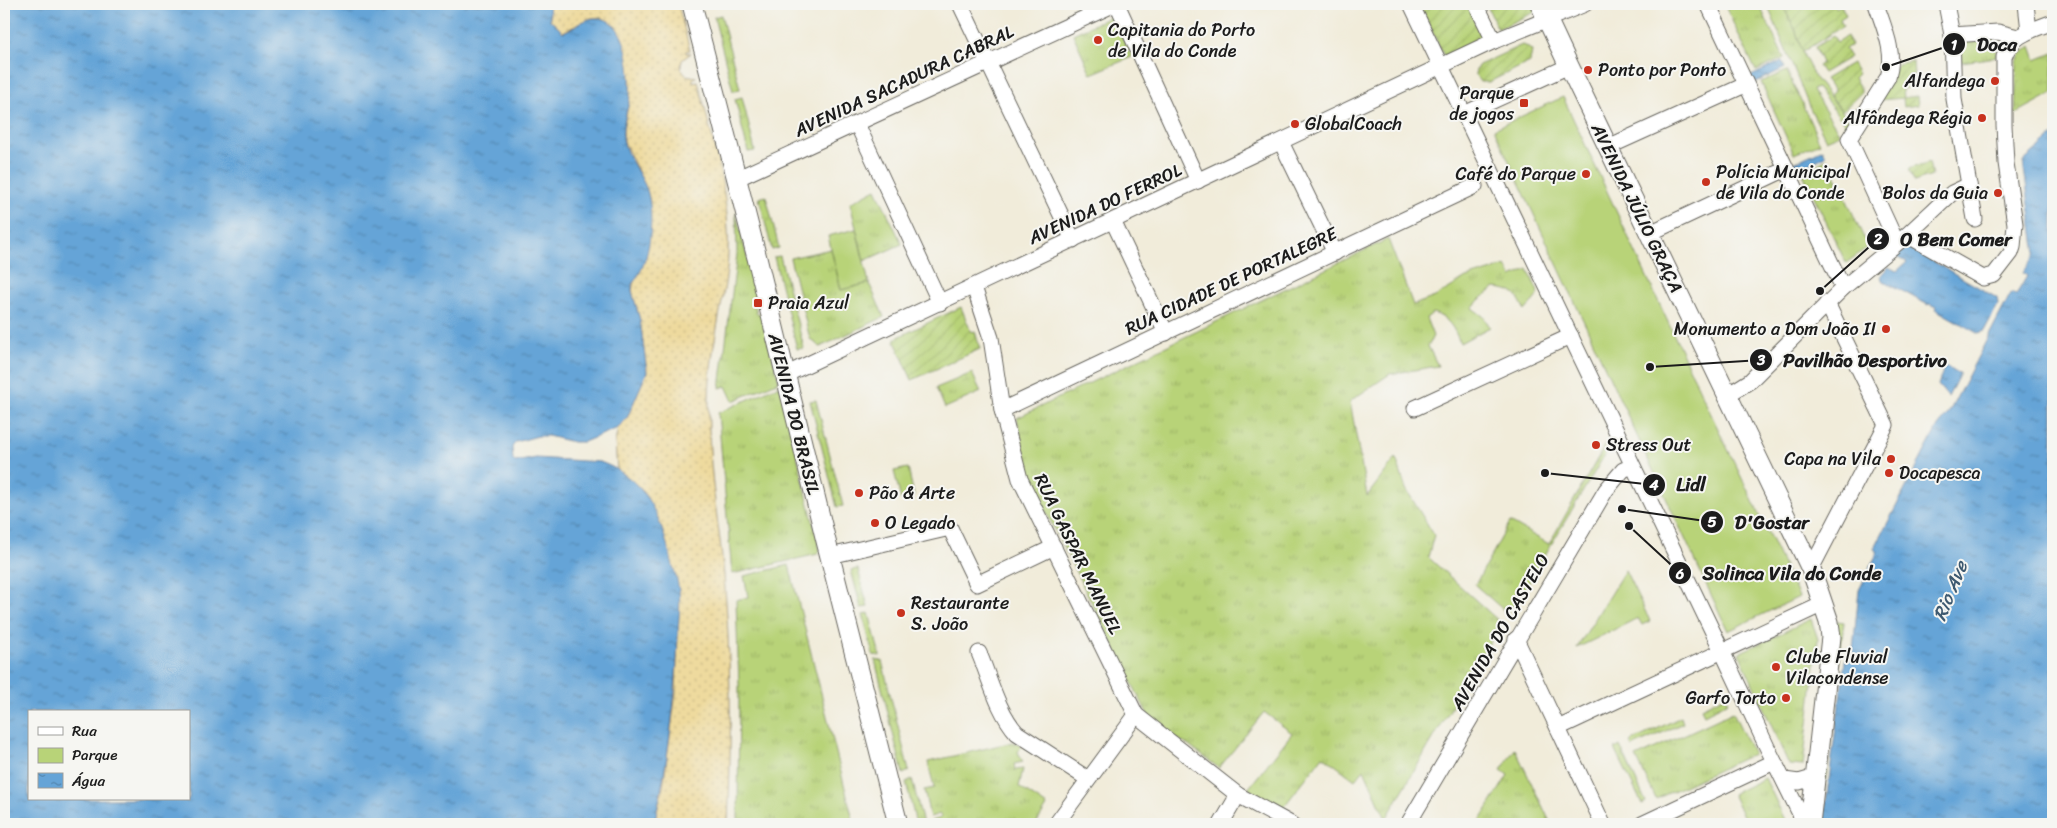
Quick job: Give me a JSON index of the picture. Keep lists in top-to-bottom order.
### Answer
{
  "streets": {
    "main road": ["AVENIDA JÚLIO GRAÇA", "AVENIDA DO BRASIL"],
    "street": [
      "AVENIDA SACADURA CABRAL",
      "AVENIDA DO FERROL",
      "RUA CIDADE DE PORTALEGRE",
      "RUA GASPAR MANUEL",
      "AVENIDA DO CASTELO"
    ]
  },
  "crossings": [
    ["AVENIDA SACADURA CABRAL", "AVENIDA DO BRASIL"],
    ["AVENIDA DO FERROL", "AVENIDA DO BRASIL"],
    ["AVENIDA DO FERROL", "RUA GASPAR MANUEL"],
    ["RUA CIDADE DE PORTALEGRE", "RUA GASPAR MANUEL"]
  ],
  "water": ["Rio Ave"],
  "places": {
    "other": [
      "Capitania do Porto de Vila do Conde",
      "Doca",
      "Ponto por Ponto",
      "Alfandega",
      "Alfândega Régia",
      "GlobalCoach",
      "Café do Parque",
      "Polícia Municipal de Vila do Conde",
      "Bolos da Guia",
      "O Bem Comer",
      "Monumento a Dom João II",
      "Pavilhão Desportivo",
      "Stress Out",
      "Capa na Vila",
      "Lidl",
      "Docapesca",
      "Pão & Arte",
      "D'Gostar",
      "O Legado",
      "Solinca Vila do Conde",
      "Restaurante S. João",
      "Clube Fluvial Vilacondense",
      "Garfo Torto"
    ],
    "transit": ["Parque de jogos", "Praia Azul"]
  },
  "legend": ["Rua", "Parque", "Água"]
}
